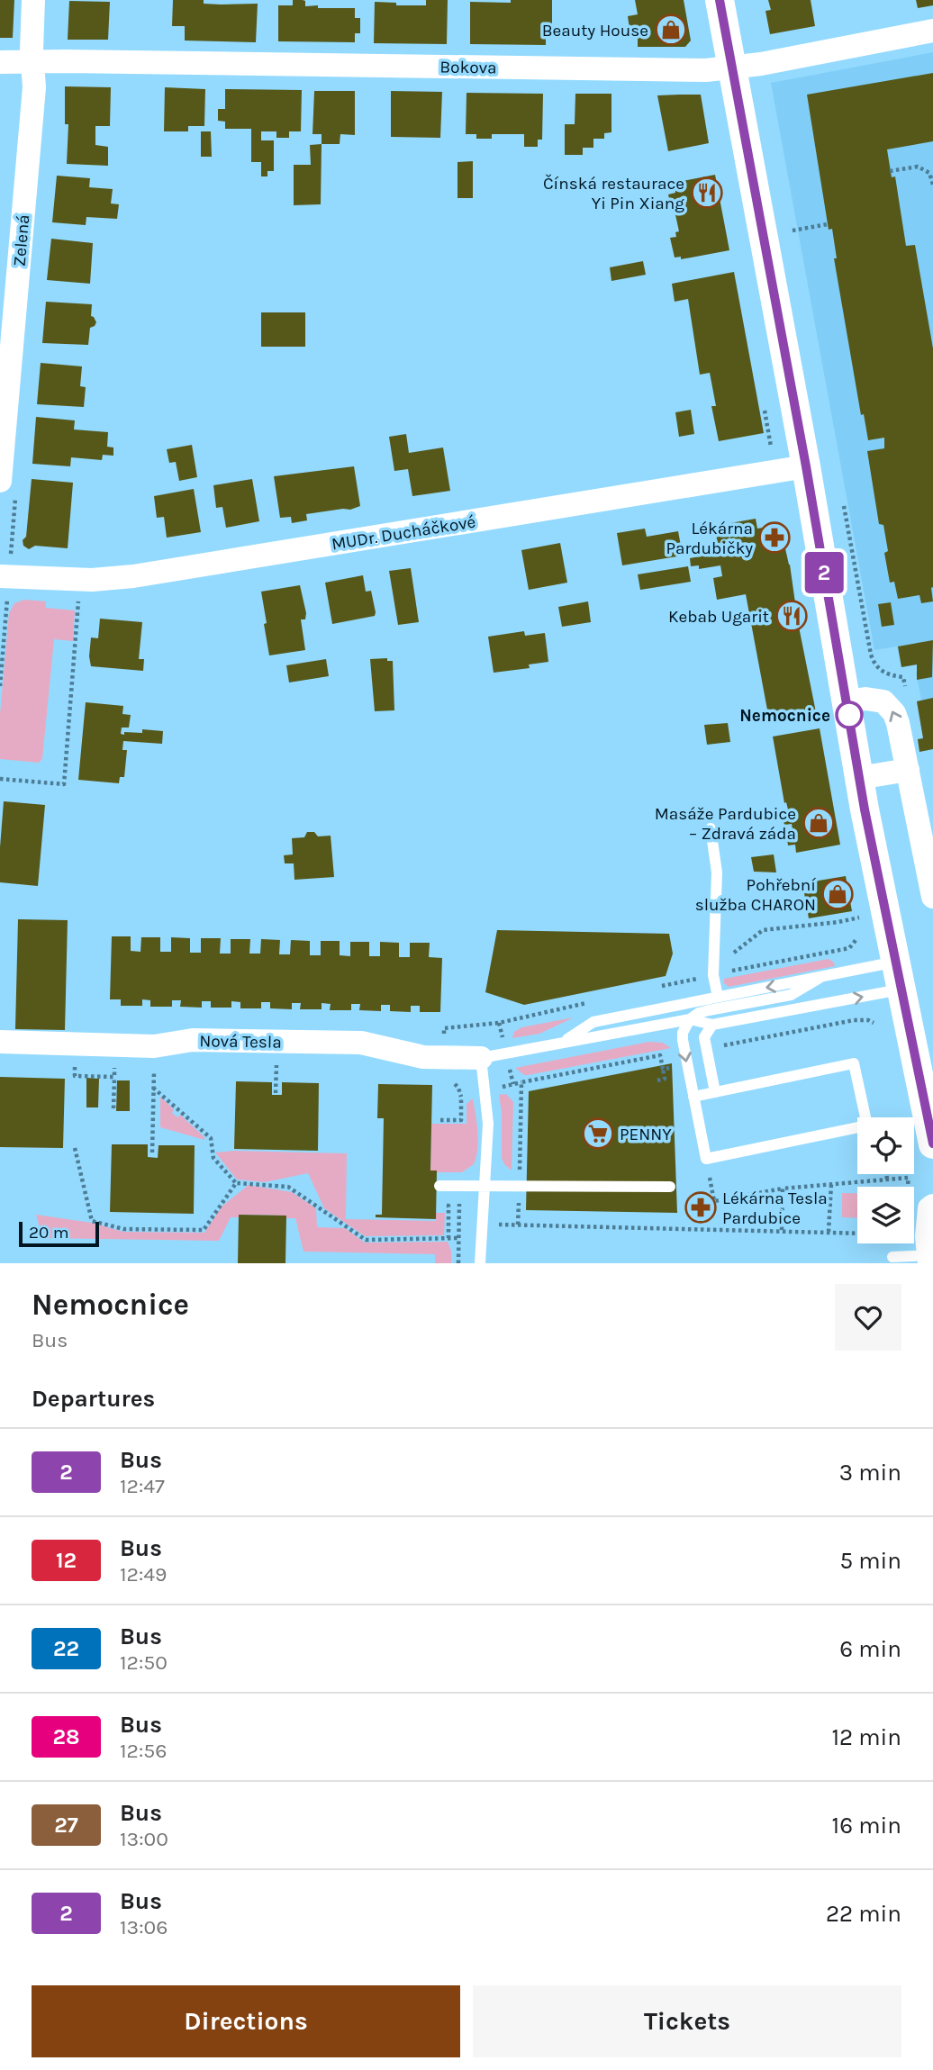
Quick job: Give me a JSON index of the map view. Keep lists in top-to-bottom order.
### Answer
{
  "streets": {
    "street": [
      "Bokova",
      "Zelená",
      "MUDr. Ducháčkové",
      "Nová Tesla"
    ]
  },
  "crossings": [
    ["Bokova", "Zelená"]
  ],
  "places": {
    "shop": ["Beauty House", "Masáže Pardubice – Zdravá záda", "Pohřební služba CHARON"],
    "restaurant": ["Čínská restaurace Yi Pin Xiang", "Kebab Ugarit"],
    "pharmacy": ["Lékárna Pardubičky", "Lékárna Tesla Pardubice"],
    "other": ["Nemocnice"],
    "supermarket": ["PENNY"]
  },
  "lines": ["bus line 2"],
  "scale_bar": "20 m",
  "page": {
    "on_map": "2",
    "scale": "20 m",
    "heading": [
      ["Nemocnice", "Bus"],
      "Departures"
    ],
    "list": [
      {
        "mark": "2",
        "name": "Bus",
        "note": "12:47",
        "value": "3 min"
      },
      {
        "mark": "12",
        "name": "Bus",
        "note": "12:49",
        "value": "5 min"
      },
      {
        "mark": "22",
        "name": "Bus",
        "note": "12:50",
        "value": "6 min"
      },
      {
        "mark": "28",
        "name": "Bus",
        "note": "12:56",
        "value": "12 min"
      },
      {
        "mark": "27",
        "name": "Bus",
        "note": "13:00",
        "value": "16 min"
      },
      {
        "mark": "2",
        "name": "Bus",
        "note": "13:06",
        "value": "22 min"
      }
    ],
    "buttons": ["Directions", "Tickets"]
  }
}
